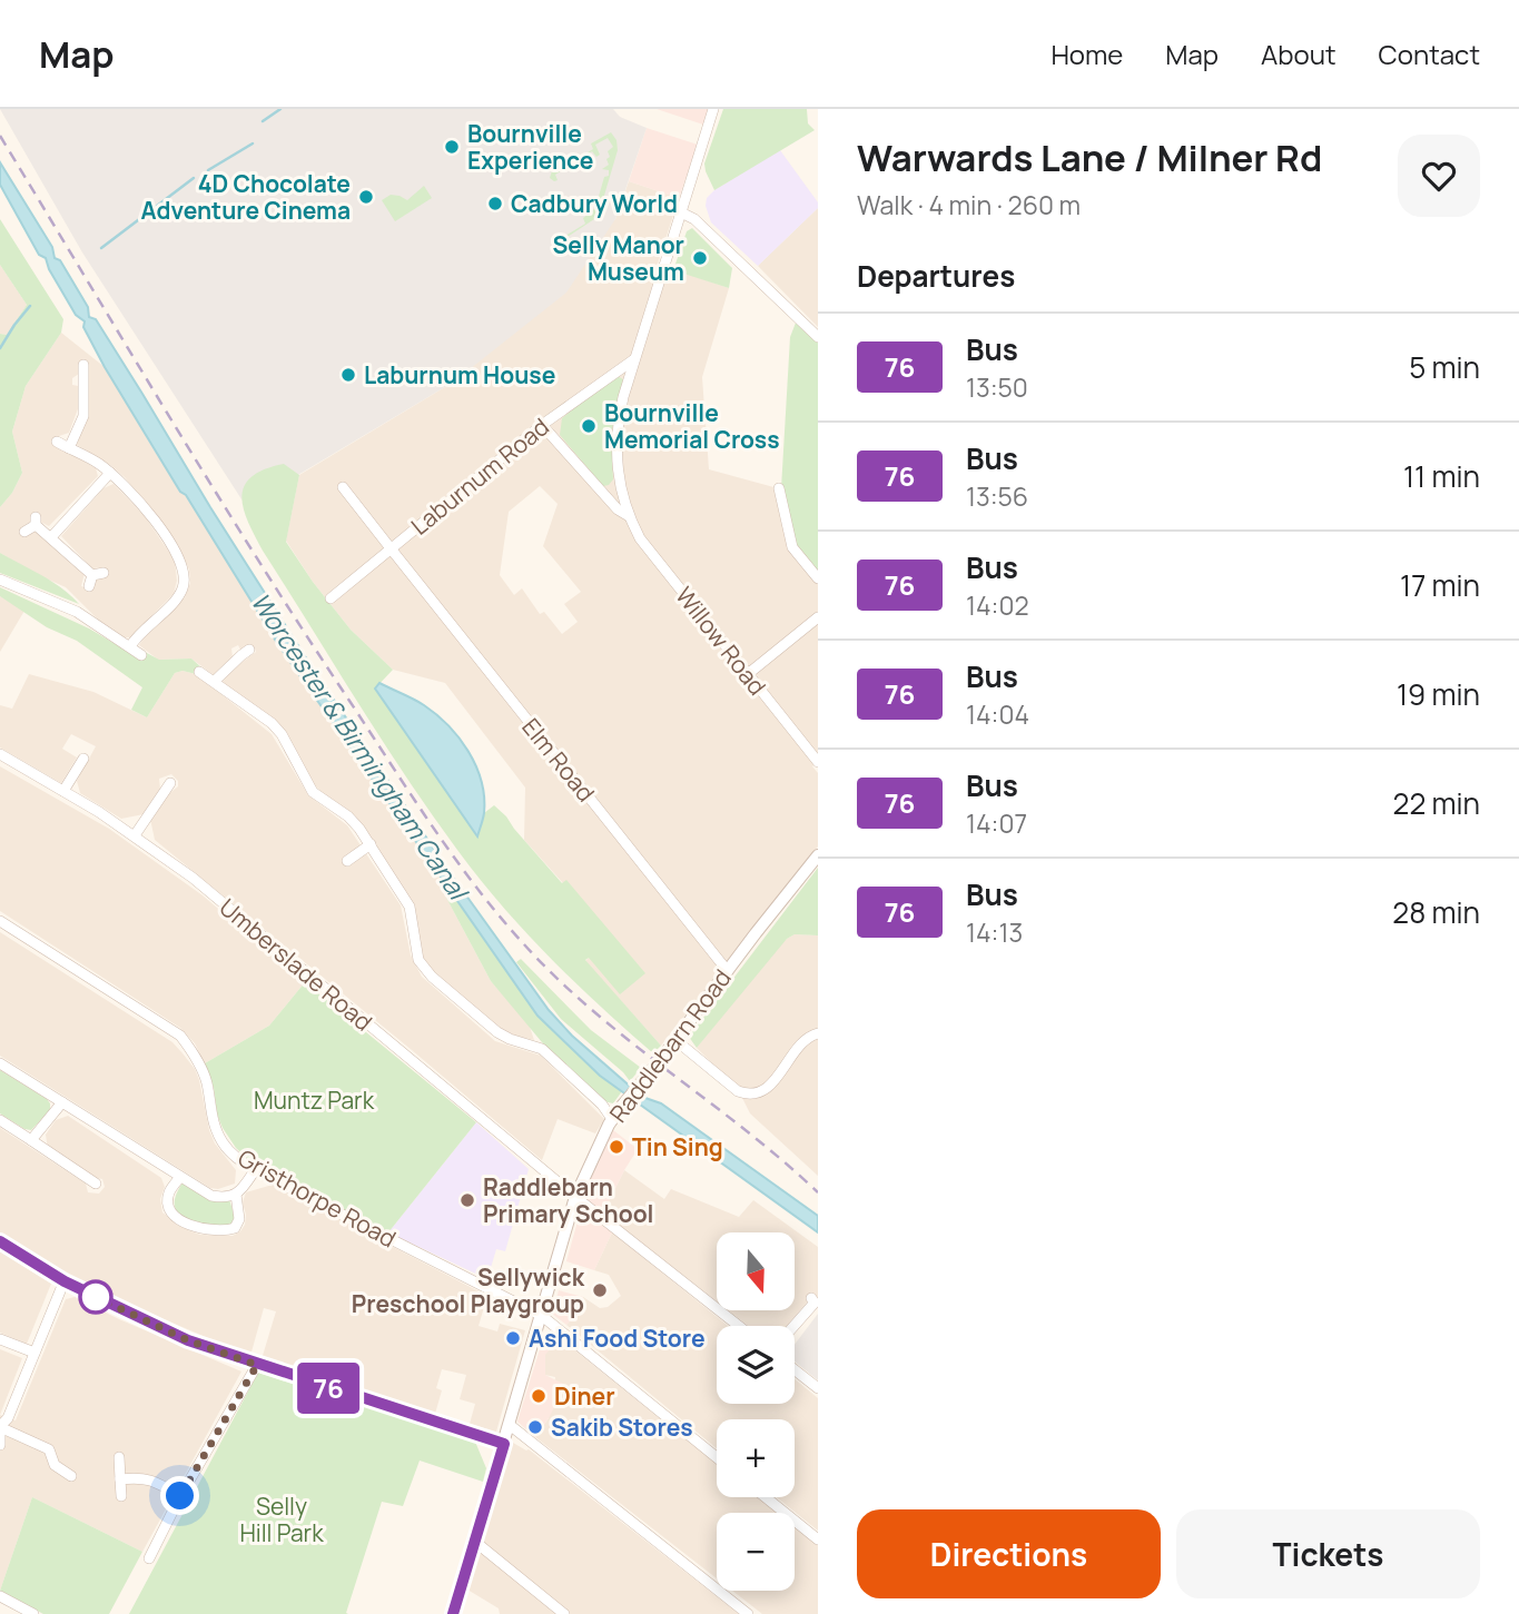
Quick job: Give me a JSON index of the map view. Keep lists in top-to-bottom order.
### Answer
{
  "streets": {
    "street": [
      "Laburnum Road",
      "Willow Road",
      "Elm Road",
      "Umberslade Road",
      "Raddlebarn Road",
      "Gristhorpe Road"
    ]
  },
  "crossings": [
    ["Laburnum Road", "Willow Road"],
    ["Laburnum Road", "Elm Road"],
    ["Elm Road", "Raddlebarn Road"],
    ["Umberslade Road", "Raddlebarn Road"],
    ["Raddlebarn Road", "Gristhorpe Road"]
  ],
  "water": ["Worcester & Birmingham Canal"],
  "parks": ["Muntz Park", "Selly Hill Park"],
  "places": [
    "Bournville Experience",
    "4D Chocolate Adventure Cinema",
    "Cadbury World",
    "Selly Manor Museum",
    "Laburnum House",
    "Bournville Memorial Cross",
    "Tin Sing",
    "Raddlebarn Primary School",
    "Sellywick Preschool Playgroup",
    "Ashi Food Store",
    "Diner",
    "Sakib Stores"
  ],
  "lines": ["bus line 76"],
  "north": "bottom",
  "page": {
    "header": "Map",
    "nav": [
      "Home",
      "Map",
      "About",
      "Contact"
    ],
    "on_map": "76",
    "heading": [
      ["Warwards Lane / Milner Rd", "Walk · 4 min · 260 m"],
      "Departures"
    ],
    "list": [
      {
        "mark": "76",
        "name": "Bus",
        "note": "13:50",
        "value": "5 min"
      },
      {
        "mark": "76",
        "name": "Bus",
        "note": "13:56",
        "value": "11 min"
      },
      {
        "mark": "76",
        "name": "Bus",
        "note": "14:02",
        "value": "17 min"
      },
      {
        "mark": "76",
        "name": "Bus",
        "note": "14:04",
        "value": "19 min"
      },
      {
        "mark": "76",
        "name": "Bus",
        "note": "14:07",
        "value": "22 min"
      },
      {
        "mark": "76",
        "name": "Bus",
        "note": "14:13",
        "value": "28 min"
      }
    ],
    "map_buttons": ["+", "−"],
    "buttons": ["Directions", "Tickets"]
  }
}
